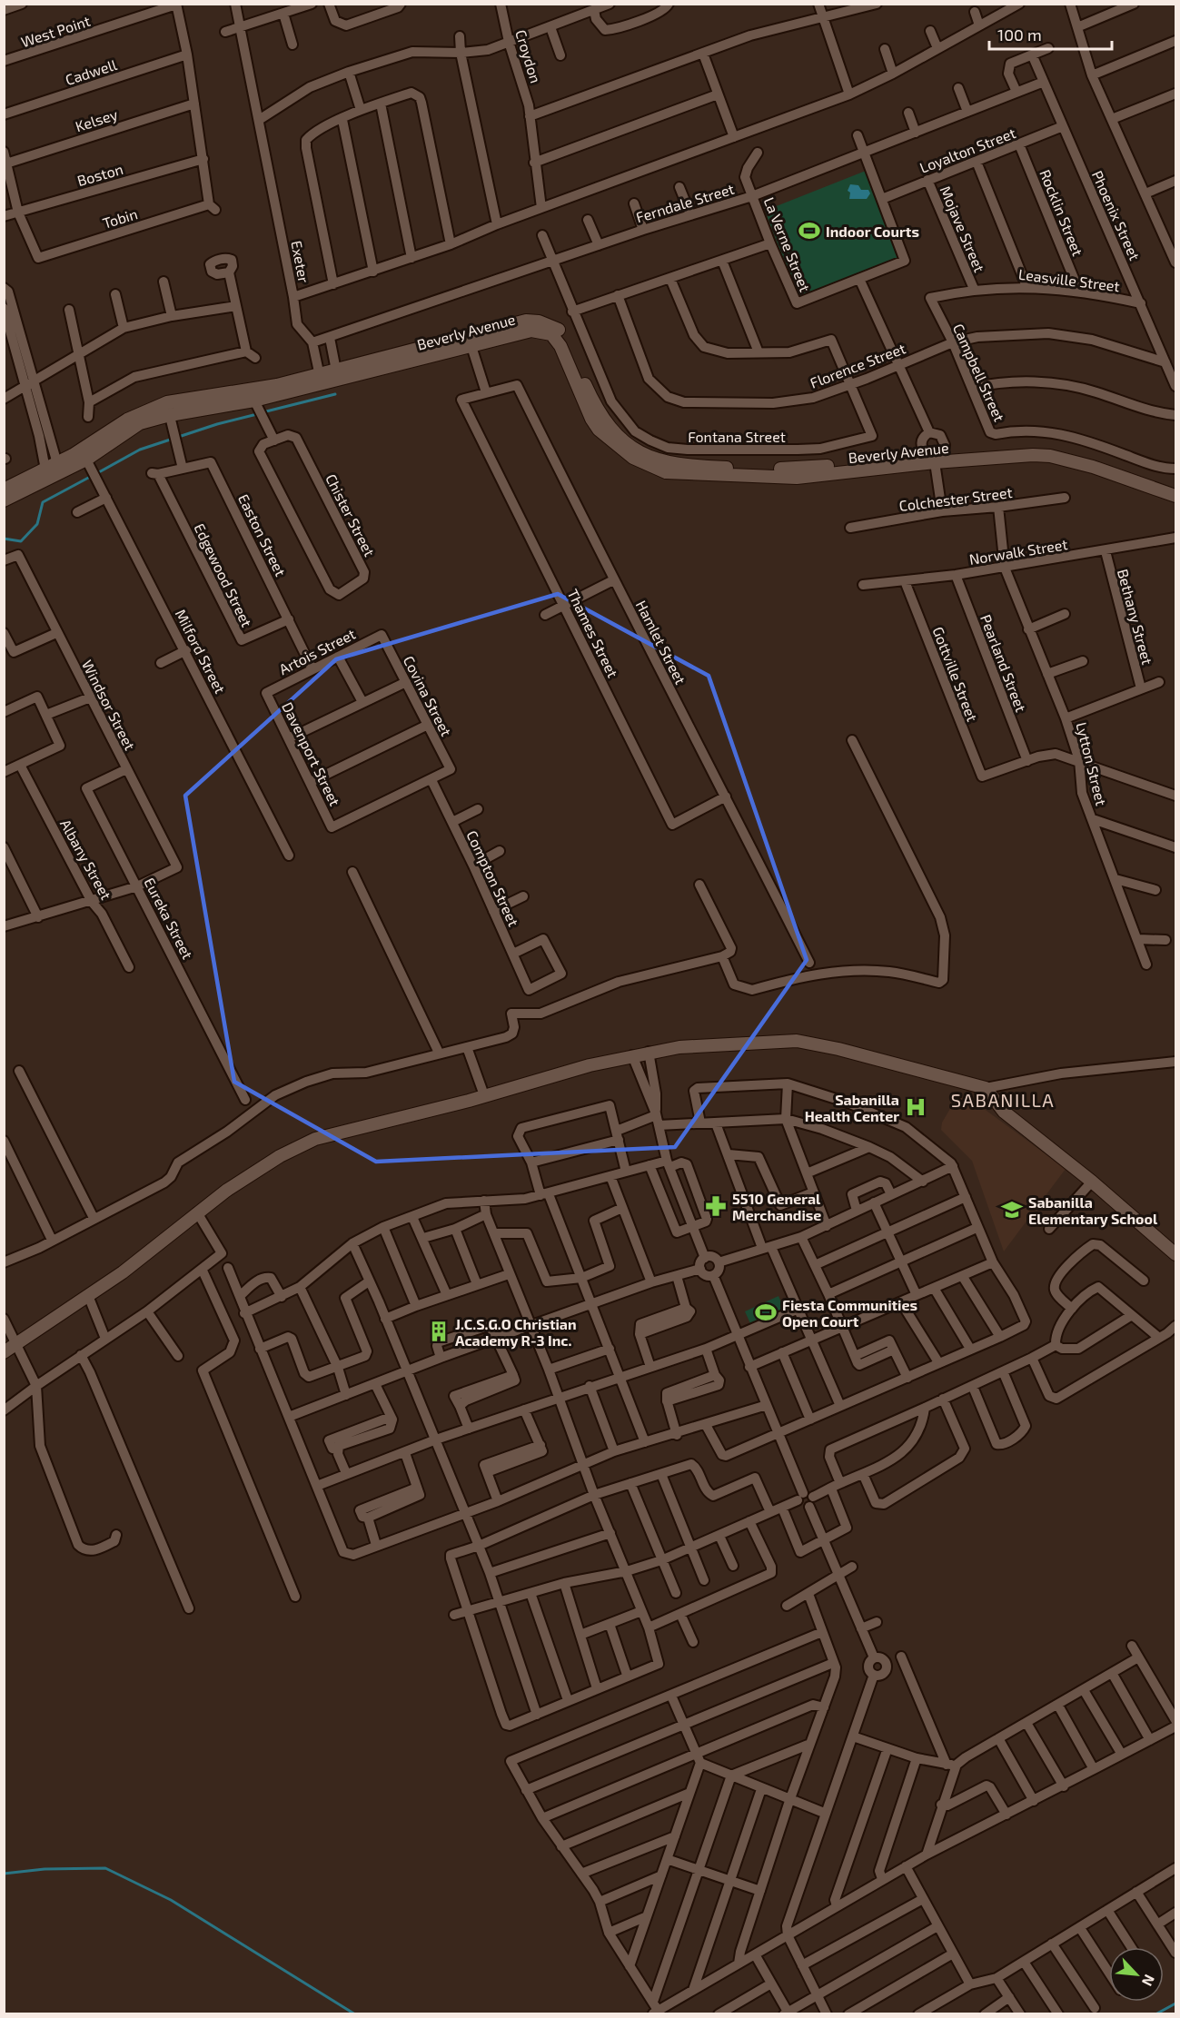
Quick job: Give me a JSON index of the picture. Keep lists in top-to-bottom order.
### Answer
{
  "streets": {
    "street": [
      "West Point",
      "Croydon",
      "Cadwell",
      "Kelsey",
      "Loyalton Street",
      "Boston",
      "Ferndale Street",
      "Rocklin Street",
      "Phoenix Street",
      "Tobin",
      "Mojave Street",
      "La Verne Street",
      "Exeter",
      "Leasville Street",
      "Beverly Avenue",
      "Florence Street",
      "Campbell Street",
      "Fontana Street",
      "Colchester Street",
      "Chister Street",
      "Easton Street",
      "Norwalk Street",
      "Edgewood Street",
      "Bethany Street",
      "Thames Street",
      "Hamlet Street",
      "Milford Street",
      "Artois Street",
      "Pearland Street",
      "Gottville Street",
      "Covina Street",
      "Windsor Street",
      "Davenport Street",
      "Lytton Street",
      "Albany Street",
      "Compton Street",
      "Eureka Street"
    ]
  },
  "crossings": [
    ["Croydon", "Exeter"],
    ["Loyalton Street", "Rocklin Street"],
    ["Loyalton Street", "Phoenix Street"],
    ["Loyalton Street", "Mojave Street"],
    ["Boston", "Tobin"],
    ["Ferndale Street", "Phoenix Street"],
    ["Ferndale Street", "La Verne Street"],
    ["Rocklin Street", "Leasville Street"],
    ["Phoenix Street", "Leasville Street"],
    ["Phoenix Street", "Florence Street"],
    ["Mojave Street", "Leasville Street"],
    ["Leasville Street", "Campbell Street"],
    ["Beverly Avenue", "Milford Street"],
    ["Florence Street", "Campbell Street"],
    ["Florence Street", "Fontana Street"],
    ["Colchester Street", "Lytton Street"],
    ["Easton Street", "Edgewood Street"],
    ["Easton Street", "Artois Street"],
    ["Norwalk Street", "Bethany Street"],
    ["Norwalk Street", "Pearland Street"],
    ["Norwalk Street", "Gottville Street"],
    ["Norwalk Street", "Lytton Street"],
    ["Thames Street", "Hamlet Street"],
    ["Artois Street", "Covina Street"],
    ["Artois Street", "Davenport Street"],
    ["Pearland Street", "Gottville Street"],
    ["Covina Street", "Davenport Street"],
    ["Covina Street", "Compton Street"],
    ["Windsor Street", "Eureka Street"],
    ["Davenport Street", "Compton Street"]
  ],
  "districts": ["SABANILLA"],
  "places": {
    "sports": ["Indoor Courts", "Fiesta Communities Open Court"],
    "hospital": ["Sabanilla Health Center"],
    "pharmacy": ["5510 General Merchandise"],
    "school or university": ["Sabanilla Elementary School"],
    "building": ["J.C.S.G.O Christian Academy R-3 Inc."]
  },
  "scale_bar": "100 m",
  "north": "bottom right"
}
